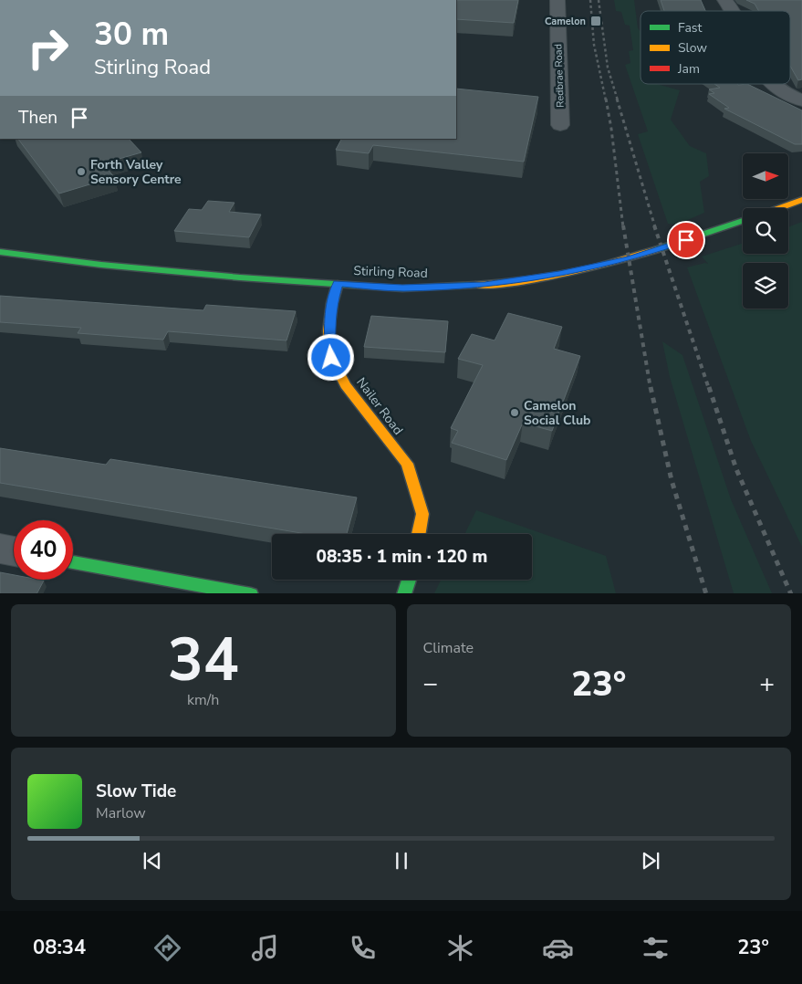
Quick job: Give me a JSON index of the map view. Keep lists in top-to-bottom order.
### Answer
{
  "streets": {
    "main road": ["Stirling Road", "Nailer Road"],
    "street": ["Redbrae Road"]
  },
  "crossings": [
    ["Stirling Road", "Nailer Road"]
  ],
  "places": {
    "transit": ["Camelon"],
    "other": ["Forth Valley Sensory Centre", "Camelon Social Club"]
  },
  "legend": ["Fast", "Slow", "Jam"],
  "north": "right",
  "page": {
    "turn": ["30 m", "Stirling Road"],
    "then": "Then",
    "limit": "40",
    "trip": "08:35 · 1 min · 120 m",
    "tile": [
      ["34", "km/h"],
      "Climate"
    ],
    "heat": ["−", "23°", "+"],
    "song": ["Slow Tide", "Marlow"],
    "tabs": ["08:34", "23°"]
  }
}
